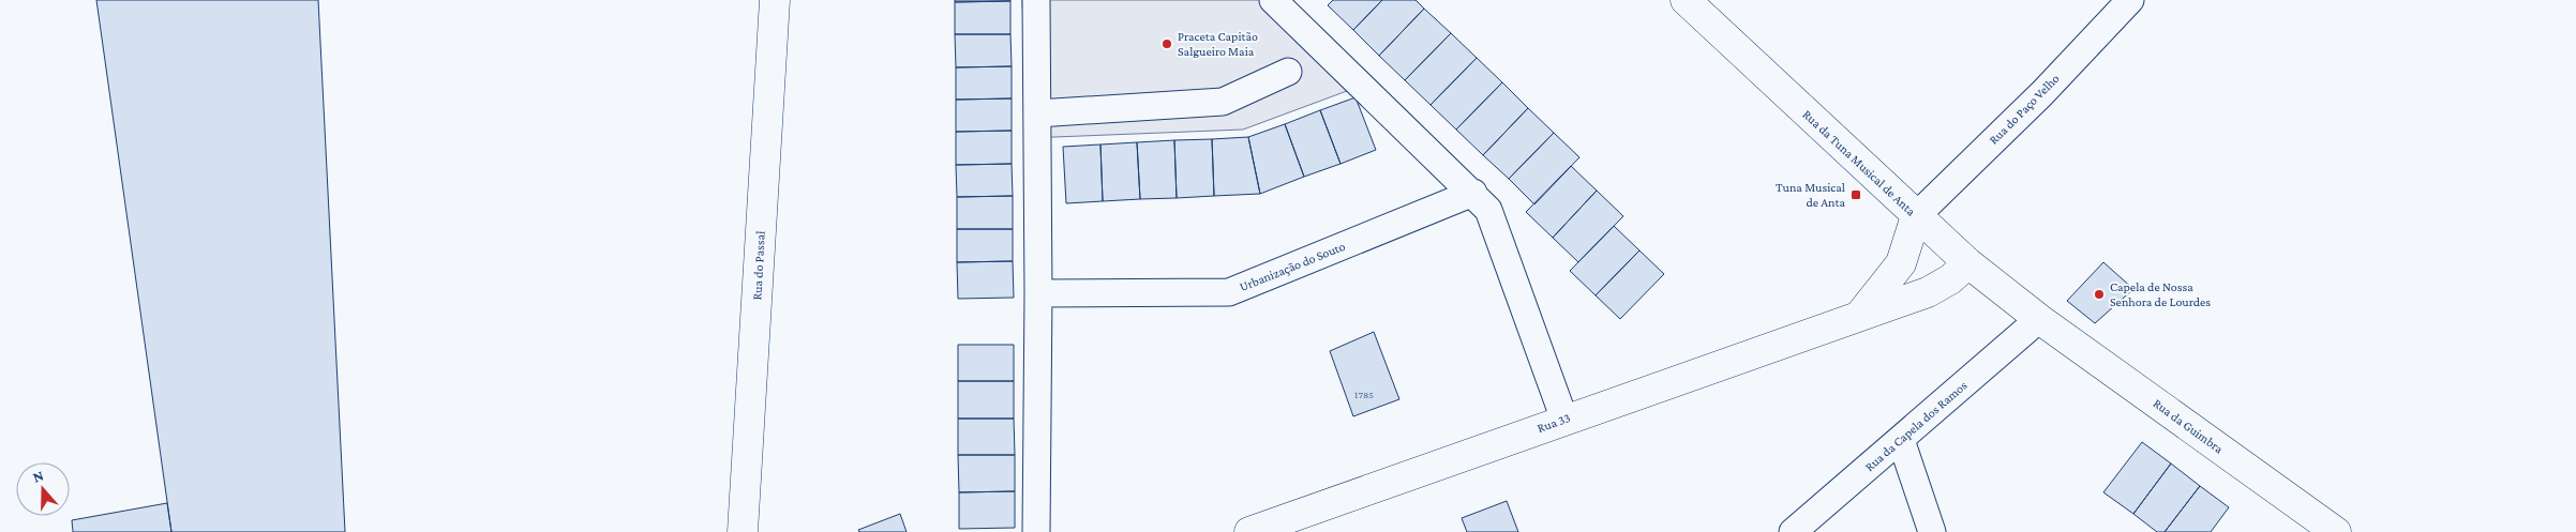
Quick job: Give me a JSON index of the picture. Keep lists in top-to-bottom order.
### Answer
{
  "streets": {
    "street": [
      "Rua do Paço Velho",
      "Rua da Tuna Musical de Anta",
      "Rua do Passal",
      "Urbanização do Souto",
      "Rua 33",
      "Rua da Capela dos Ramos",
      "Rua da Guimbra"
    ]
  },
  "crossings": [
    ["Rua do Paço Velho", "Rua da Tuna Musical de Anta"],
    ["Rua da Tuna Musical de Anta", "Rua 33"],
    ["Rua da Tuna Musical de Anta", "Rua da Capela dos Ramos"],
    ["Rua da Tuna Musical de Anta", "Rua da Guimbra"],
    ["Rua da Capela dos Ramos", "Rua da Guimbra"]
  ],
  "places": {
    "other": ["Praceta Capitão Salgueiro Maia", "Capela de Nossa Senhora de Lourdes"],
    "transit": ["Tuna Musical de Anta"]
  },
  "house_numbers": ["1785"],
  "north": "top"
}
